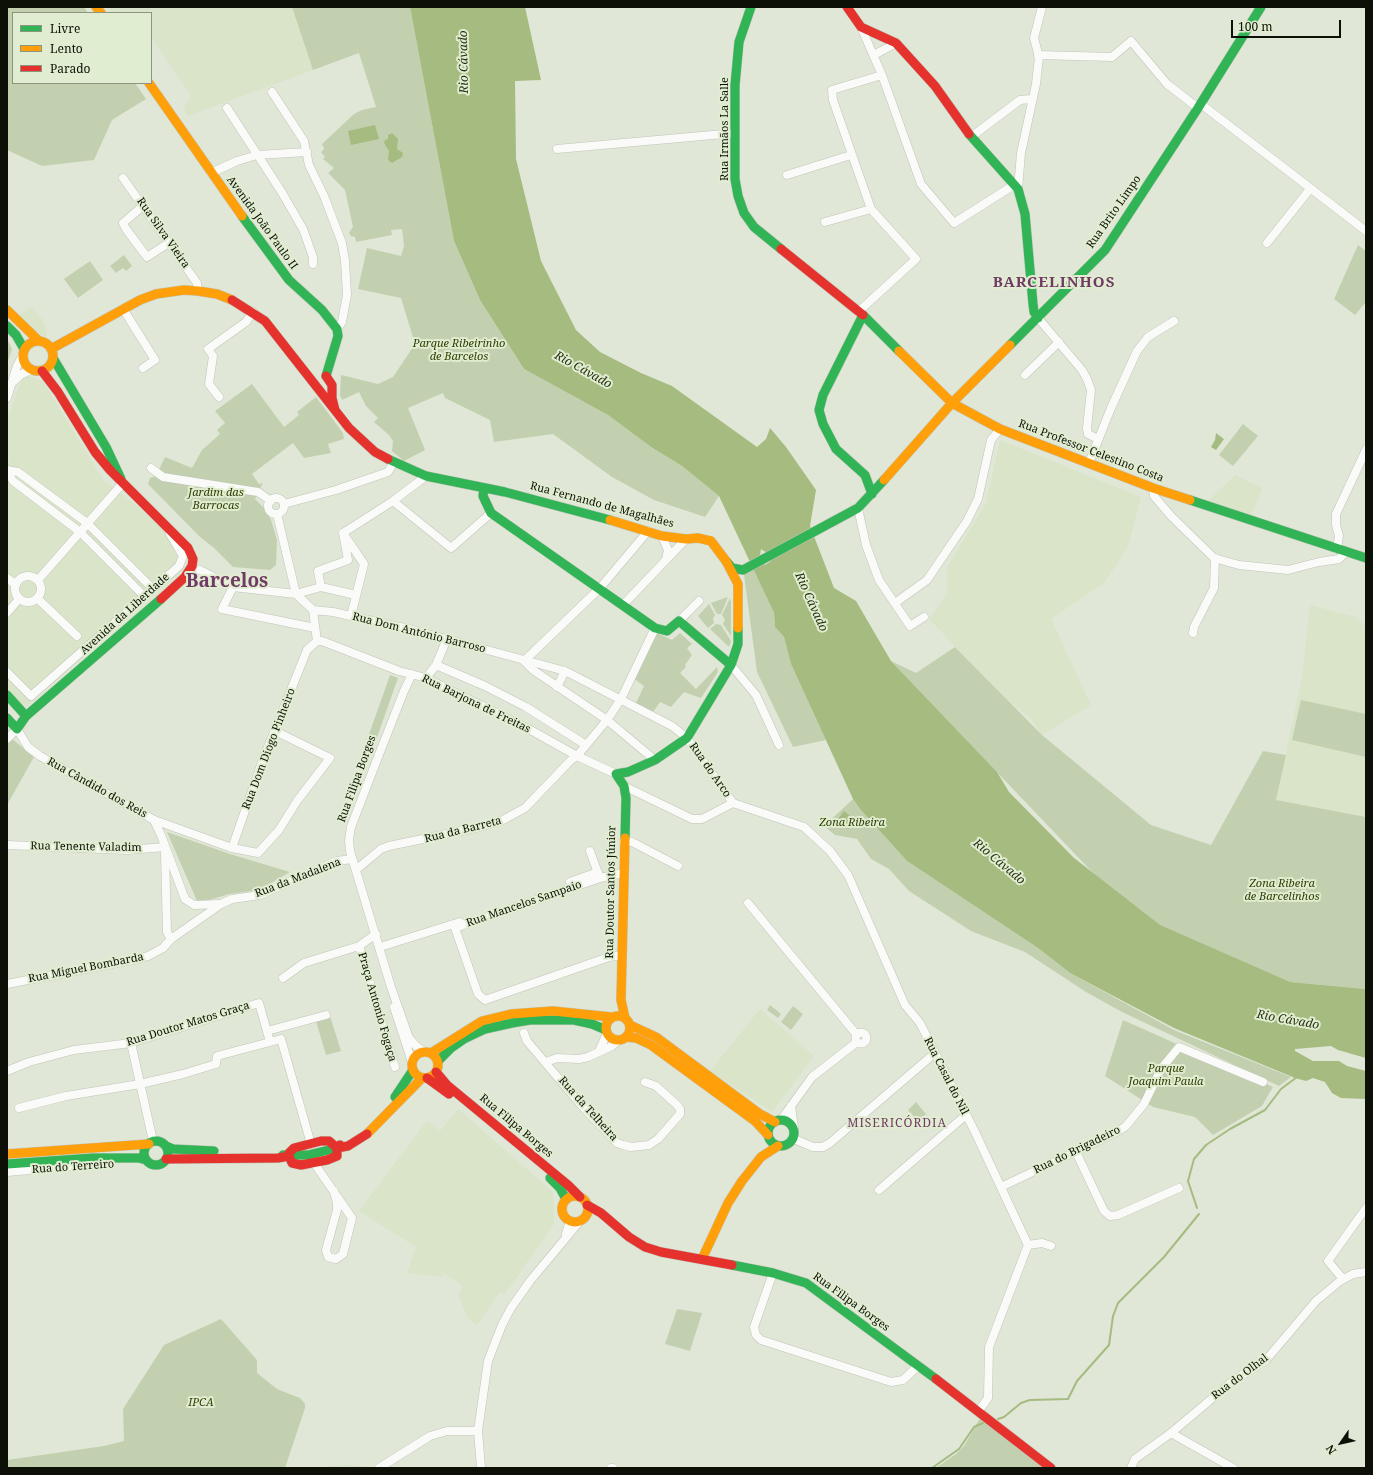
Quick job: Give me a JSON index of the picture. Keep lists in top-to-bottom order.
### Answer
{
  "streets": {
    "main road": [
      "Rua Irmãos La Salle",
      "Rua Brito Limpo",
      "Avenida João Paulo II",
      "Rua Professor Celestino Costa",
      "Rua Fernando de Magalhães",
      "Avenida da Liberdade",
      "Rua Filipa Borges",
      "Rua Doutor Santos Júnior"
    ],
    "street": [
      "Rua Silva Vieira",
      "Rua Dom António Barroso",
      "Rua Barjona de Freitas",
      "Rua Dom Diogo Pinheiro",
      "Rua do Arco",
      "Rua Cândido dos Reis",
      "Rua da Barreta",
      "Rua Tenente Valadim",
      "Rua da Madalena",
      "Rua Mancelos Sampaio",
      "Rua Miguel Bombarda",
      "Praça Antonio Fogaça",
      "Rua Doutor Matos Graça",
      "Rua Casal do Nil",
      "Rua da Telheira",
      "Rua do Brigadeiro",
      "Rua do Terreiro",
      "Rua do Olhal"
    ]
  },
  "crossings": [
    ["Rua Irmãos La Salle", "Rua Professor Celestino Costa"],
    ["Rua Brito Limpo", "Rua Professor Celestino Costa"],
    ["Rua Silva Vieira", "Rua Fernando de Magalhães"],
    ["Rua Fernando de Magalhães", "Avenida da Liberdade"],
    ["Rua Fernando de Magalhães", "Rua Barjona de Freitas"],
    ["Rua Fernando de Magalhães", "Rua do Arco"],
    ["Avenida da Liberdade", "Rua Cândido dos Reis"],
    ["Rua Dom António Barroso", "Rua do Arco"],
    ["Rua Dom António Barroso", "Rua da Barreta"],
    ["Rua Barjona de Freitas", "Rua Dom Diogo Pinheiro"],
    ["Rua Barjona de Freitas", "Rua Filipa Borges"],
    ["Rua Barjona de Freitas", "Rua da Barreta"],
    ["Rua Dom Diogo Pinheiro", "Rua Cândido dos Reis"],
    ["Rua do Arco", "Rua da Barreta"],
    ["Rua do Arco", "Rua Casal do Nil"],
    ["Rua Filipa Borges", "Rua da Barreta"],
    ["Rua Filipa Borges", "Rua da Madalena"],
    ["Rua da Madalena", "Rua Miguel Bombarda"],
    ["Rua Doutor Santos Júnior", "Rua Mancelos Sampaio"],
    ["Rua Casal do Nil", "Rua do Brigadeiro"]
  ],
  "districts": ["BARCELINHOS", "Barcelos", "MISERICÓRDIA"],
  "water": ["Rio Cávado"],
  "parks": [
    "Parque Ribeirinho de Barcelos",
    "Jardim das Barrocas",
    "Zona Ribeira",
    "Zona Ribeira de Barcelinhos",
    "Parque Joaquim Paula",
    "IPCA"
  ],
  "legend": ["Livre", "Lento", "Parado"],
  "scale_bar": "100 m",
  "north": "bottom left"
}
